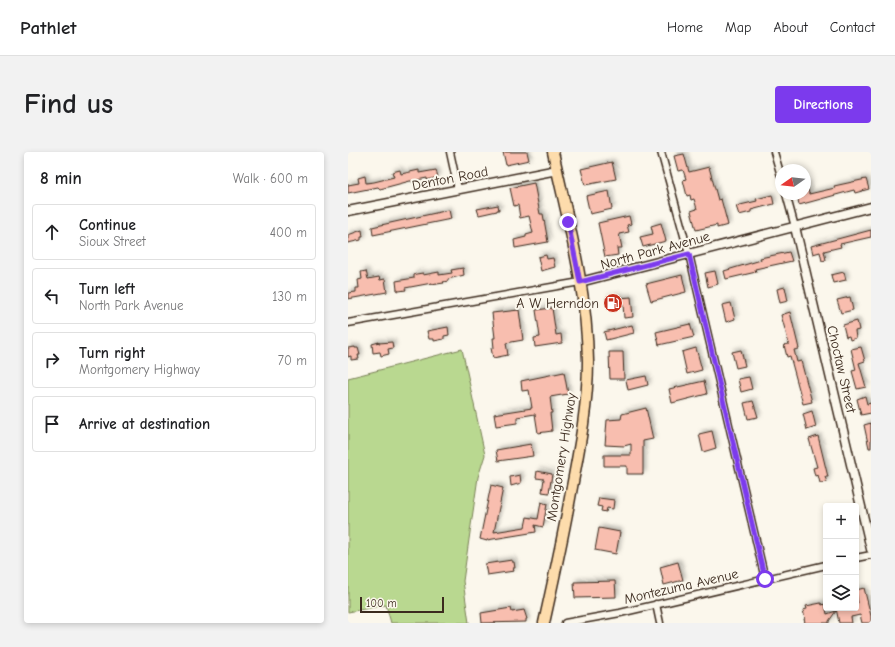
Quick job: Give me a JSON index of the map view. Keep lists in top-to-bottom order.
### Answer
{
  "streets": {
    "main road": ["Montgomery Highway"],
    "street": [
      "Denton Road",
      "North Park Avenue",
      "Choctaw Street",
      "Montezuma Avenue"
    ]
  },
  "crossings": [
    ["Denton Road", "Montgomery Highway"],
    ["North Park Avenue", "Choctaw Street"],
    ["North Park Avenue", "Montgomery Highway"]
  ],
  "places": {
    "fuel station": ["A W Herndon"]
  },
  "scale_bar": "100 m",
  "north": "left",
  "page": {
    "header": "Pathlet",
    "nav": [
      "Home",
      "Map",
      "About",
      "Contact"
    ],
    "buttons": "Directions",
    "title": "Find us",
    "heading": ["8 min", "Walk · 600 m"],
    "list": [
      ["Continue", "Sioux Street", "400 m"],
      ["Turn left", "North Park Avenue", "130 m"],
      ["Turn right", "Montgomery Highway", "70 m"],
      "Arrive at destination"
    ],
    "map_buttons": ["+", "−"],
    "scale": "100 m"
  }
}
